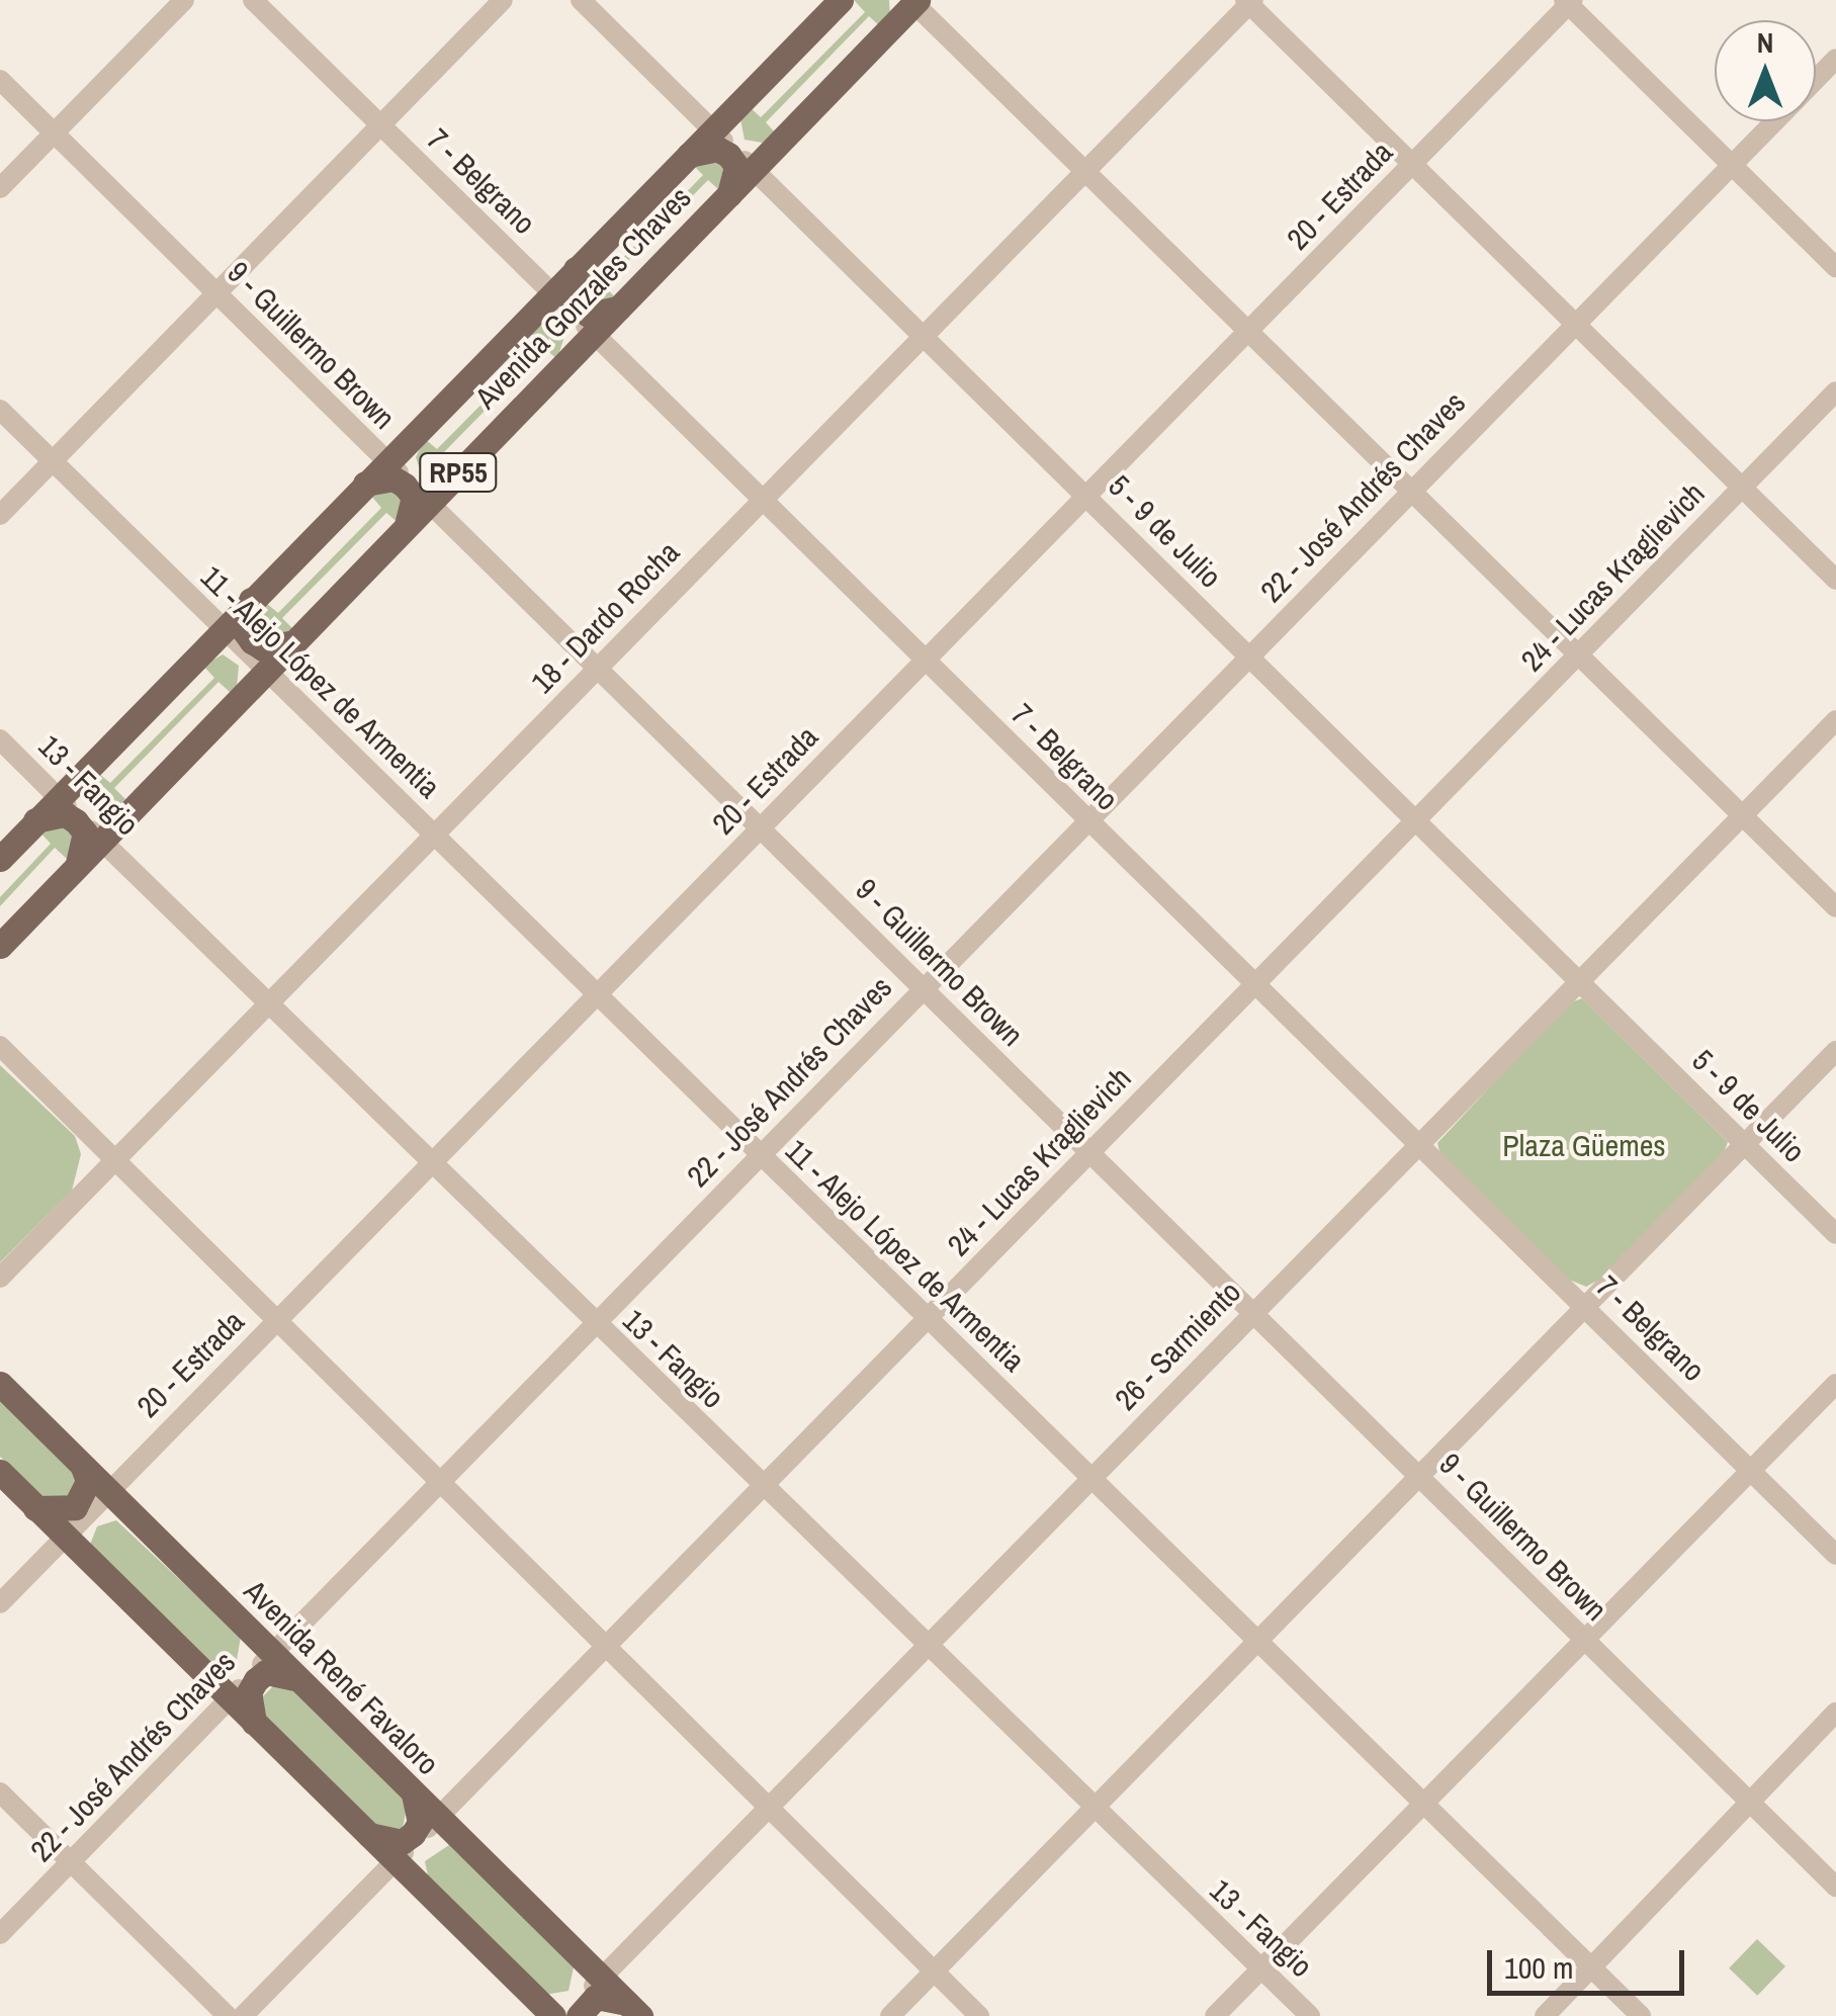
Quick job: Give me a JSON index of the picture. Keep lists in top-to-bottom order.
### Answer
{
  "streets": {
    "main road": ["Avenida Gonzales Chaves", "RP55", "Avenida René Favaloro"],
    "street": [
      "7 - Belgrano",
      "20 - Estrada",
      "9 - Guillermo Brown",
      "22 - José Andrés Chaves",
      "5 - 9 de Julio",
      "24 - Lucas Kraglievich",
      "18 - Dardo Rocha",
      "11 - Alejo López de Armentia",
      "13 - Fangio",
      "26 - Sarmiento"
    ]
  },
  "crossings": [
    ["7 - Belgrano", "20 - Estrada"],
    ["7 - Belgrano", "Avenida Gonzales Chaves"],
    ["7 - Belgrano", "22 - José Andrés Chaves"],
    ["7 - Belgrano", "24 - Lucas Kraglievich"],
    ["7 - Belgrano", "18 - Dardo Rocha"],
    ["7 - Belgrano", "26 - Sarmiento"],
    ["20 - Estrada", "9 - Guillermo Brown"],
    ["20 - Estrada", "5 - 9 de Julio"],
    ["20 - Estrada", "11 - Alejo López de Armentia"],
    ["20 - Estrada", "13 - Fangio"],
    ["20 - Estrada", "Avenida René Favaloro"],
    ["Avenida Gonzales Chaves", "9 - Guillermo Brown"],
    ["Avenida Gonzales Chaves", "5 - 9 de Julio"],
    ["Avenida Gonzales Chaves", "11 - Alejo López de Armentia"],
    ["Avenida Gonzales Chaves", "13 - Fangio"],
    ["9 - Guillermo Brown", "22 - José Andrés Chaves"],
    ["9 - Guillermo Brown", "24 - Lucas Kraglievich"],
    ["9 - Guillermo Brown", "18 - Dardo Rocha"],
    ["9 - Guillermo Brown", "26 - Sarmiento"],
    ["22 - José Andrés Chaves", "5 - 9 de Julio"],
    ["22 - José Andrés Chaves", "11 - Alejo López de Armentia"],
    ["22 - José Andrés Chaves", "13 - Fangio"],
    ["22 - José Andrés Chaves", "Avenida René Favaloro"],
    ["5 - 9 de Julio", "24 - Lucas Kraglievich"],
    ["5 - 9 de Julio", "18 - Dardo Rocha"],
    ["5 - 9 de Julio", "26 - Sarmiento"],
    ["24 - Lucas Kraglievich", "11 - Alejo López de Armentia"],
    ["24 - Lucas Kraglievich", "13 - Fangio"],
    ["24 - Lucas Kraglievich", "Avenida René Favaloro"],
    ["18 - Dardo Rocha", "11 - Alejo López de Armentia"],
    ["18 - Dardo Rocha", "13 - Fangio"],
    ["11 - Alejo López de Armentia", "26 - Sarmiento"],
    ["13 - Fangio", "26 - Sarmiento"],
    ["26 - Sarmiento", "Avenida René Favaloro"]
  ],
  "parks": ["Plaza Güemes"],
  "scale_bar": "100 m",
  "north": "top"
}
